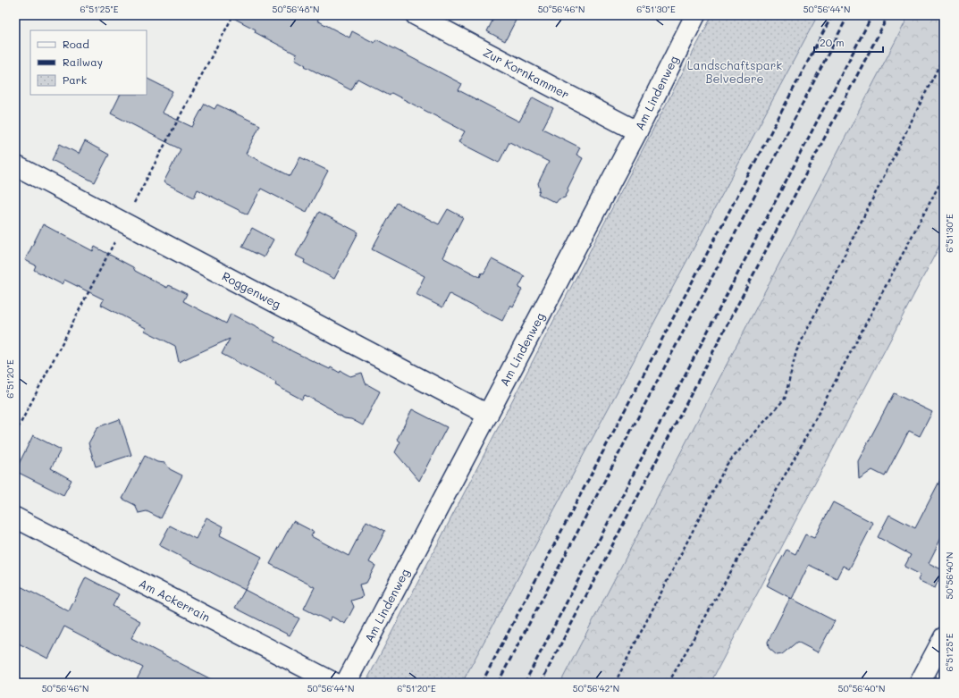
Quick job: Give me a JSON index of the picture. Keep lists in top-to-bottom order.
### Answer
{
  "streets": {
    "street": [
      "Zur Kornkammer",
      "Am Lindenweg",
      "Roggenweg",
      "Am Ackerrain"
    ]
  },
  "crossings": [
    ["Zur Kornkammer", "Am Lindenweg"],
    ["Am Lindenweg", "Roggenweg"]
  ],
  "parks": ["Landschaftspark Belvedere"],
  "legend": ["Road", "Railway", "Park"],
  "scale_bar": "20 m",
  "coordinates": [
    "6°51'25\"E",
    "50°56'48\"N",
    "50°56'46\"N",
    "6°51'30\"E",
    "50°56'44\"N",
    "6°51'20\"E",
    "50°56'40\"N",
    "50°56'42\"N"
  ]
}
